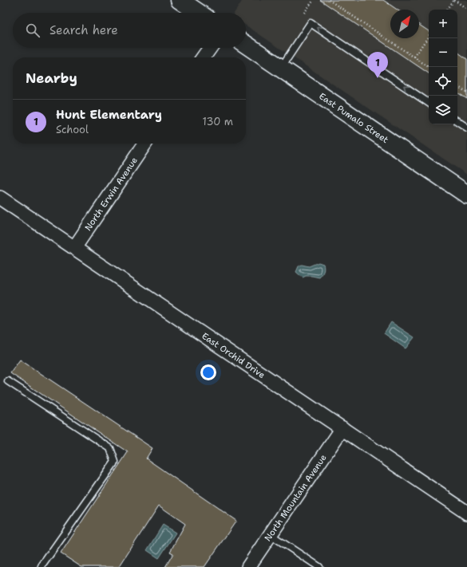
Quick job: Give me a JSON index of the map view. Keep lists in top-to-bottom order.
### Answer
{
  "streets": {
    "street": [
      "East Pumalo Street",
      "North Erwin Avenue",
      "East Orchid Drive",
      "North Mountain Avenue"
    ]
  },
  "crossings": [
    ["North Erwin Avenue", "East Orchid Drive"],
    ["East Orchid Drive", "North Mountain Avenue"]
  ],
  "north": "top right",
  "page": {
    "map_buttons": ["+", "−"],
    "search": "Search here",
    "pins": "1",
    "heading": "Nearby",
    "list": [
      {
        "mark": "1",
        "name": "Hunt Elementary",
        "note": "School",
        "value": "130 m"
      }
    ]
  }
}
